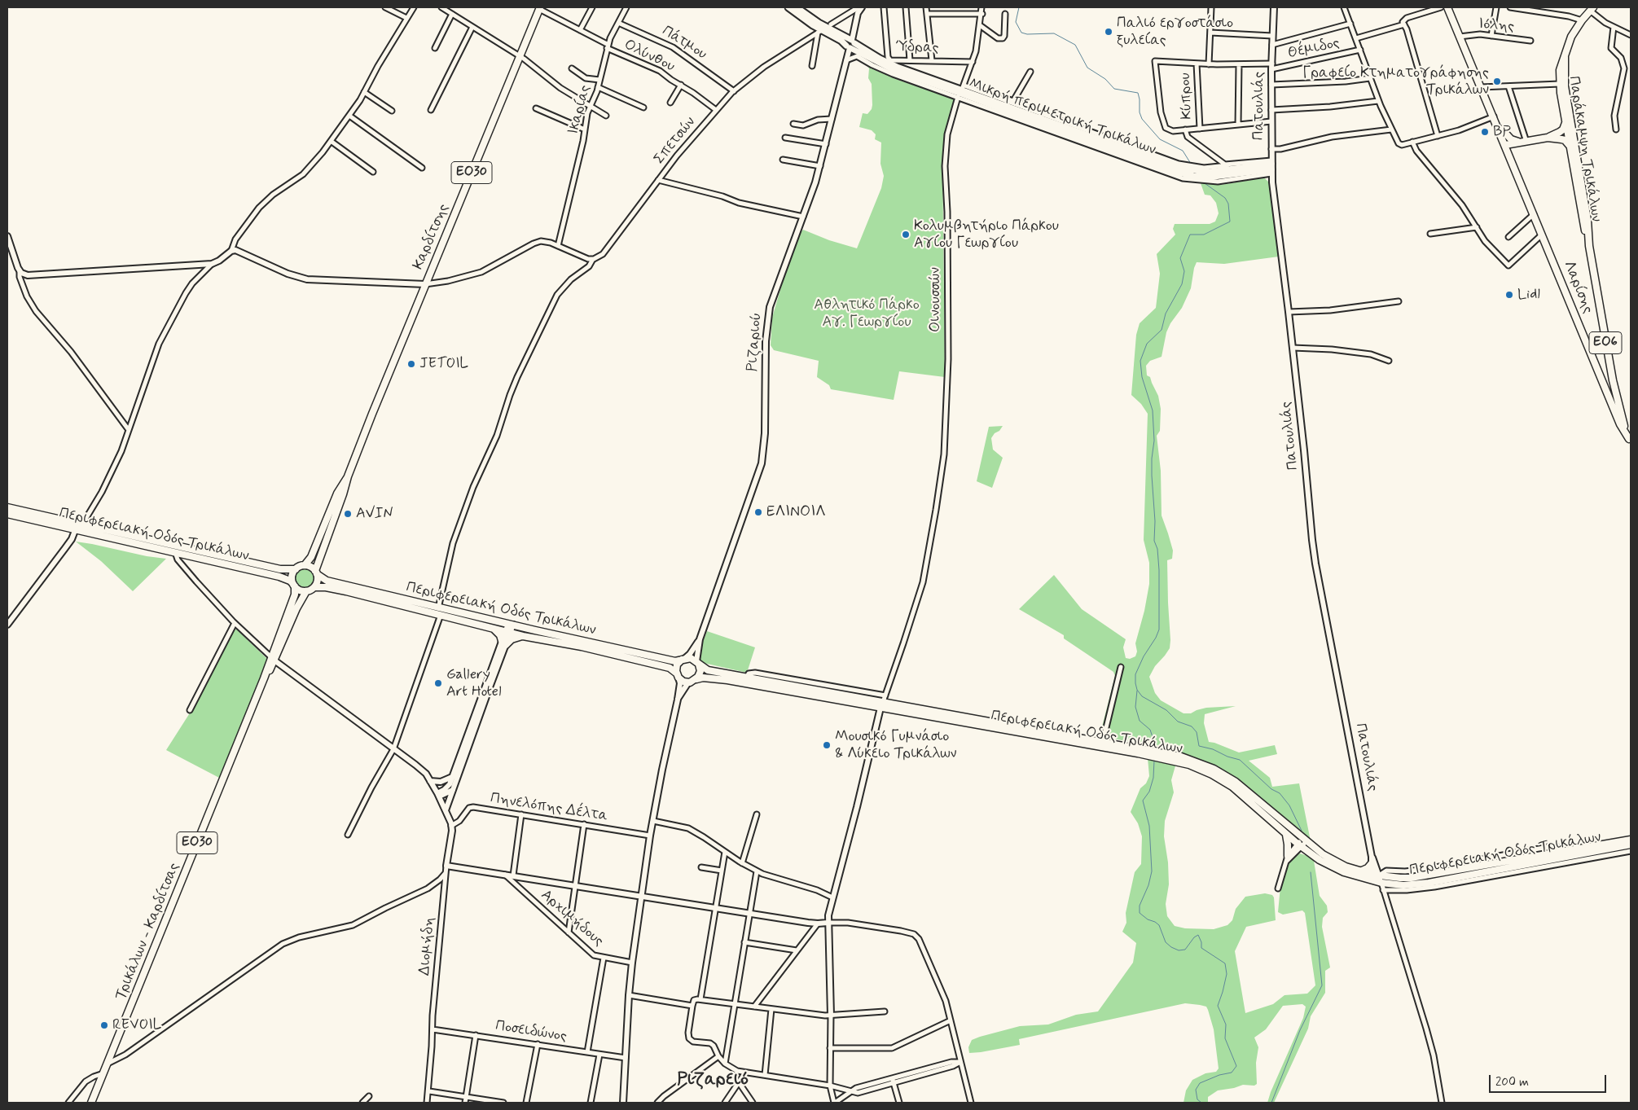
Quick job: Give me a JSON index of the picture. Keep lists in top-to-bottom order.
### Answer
{
  "streets": {
    "main road": [
      "Μικρή περιμετρική Τρικάλων",
      "Παράκαμψη Τρικάλων",
      "ΕΟ30",
      "Καρδίτσης",
      "Λαρίσης",
      "ΕΟ6",
      "Περιφερειακή Οδός Τρικάλων",
      "Τρικάλων - Καρδίτσας"
    ],
    "street": [
      "Ιόλης",
      "Πάτμου",
      "Ύδρας",
      "Θέμιδος",
      "Ολύνθου",
      "Κύπρου",
      "Πατουλιάς",
      "Ικαρίας",
      "Σπετσών",
      "Οινουσσών",
      "Ριζαριού",
      "Πηνελόπης Δέλτα",
      "Αρχιμήδους",
      "Διομήδη",
      "Ποσειδώνος"
    ]
  },
  "crossings": [
    ["Πάτμου", "Ικαρίας"],
    ["Πάτμου", "Σπετσών"],
    ["Θέμιδος", "Κύπρου"],
    ["Θέμιδος", "Πατουλιάς"],
    ["Ολύνθου", "Ικαρίας"],
    ["Ολύνθου", "Σπετσών"],
    ["Ολύνθου", "Καρδίτσης"],
    ["Πατουλιάς", "Μικρή περιμετρική Τρικάλων"],
    ["Πατουλιάς", "Περιφερειακή Οδός Τρικάλων"],
    ["Μικρή περιμετρική Τρικάλων", "Σπετσών"],
    ["Μικρή περιμετρική Τρικάλων", "Ριζαριού"],
    ["Σπετσών", "Περιφερειακή Οδός Τρικάλων"],
    ["Παράκαμψη Τρικάλων", "Λαρίσης"],
    ["ΕΟ30", "Καρδίτσης"],
    ["ΕΟ30", "Περιφερειακή Οδός Τρικάλων"],
    ["ΕΟ30", "Τρικάλων - Καρδίτσας"],
    ["Καρδίτσης", "Περιφερειακή Οδός Τρικάλων"],
    ["Καρδίτσης", "Τρικάλων - Καρδίτσας"],
    ["Οινουσσών", "Περιφερειακή Οδός Τρικάλων"],
    ["Ριζαριού", "Περιφερειακή Οδός Τρικάλων"],
    ["Περιφερειακή Οδός Τρικάλων", "Τρικάλων - Καρδίτσας"],
    ["Διομήδη", "Ποσειδώνος"]
  ],
  "districts": ["Ριζαρειό"],
  "parks": ["Αθλητικό Πάρκο Αγ. Γεωργίου"],
  "places": [
    "Παλιό εργοστάσιο ξυλείας",
    "Γραφείο Κτηματογράφησης Τρικάλων",
    "BP",
    "Κολυμβητήριο Πάρκου Αγίου Γεωργίου",
    "Lidl",
    "JETOIL",
    "ΕΛΙΝΟΙΛ",
    "AVIN",
    "Gallery Art Hotel",
    "Μουσικό Γυμνάσιο & Λύκειο Τρικάλων",
    "REVOIL"
  ],
  "scale_bar": "200 m"
}
